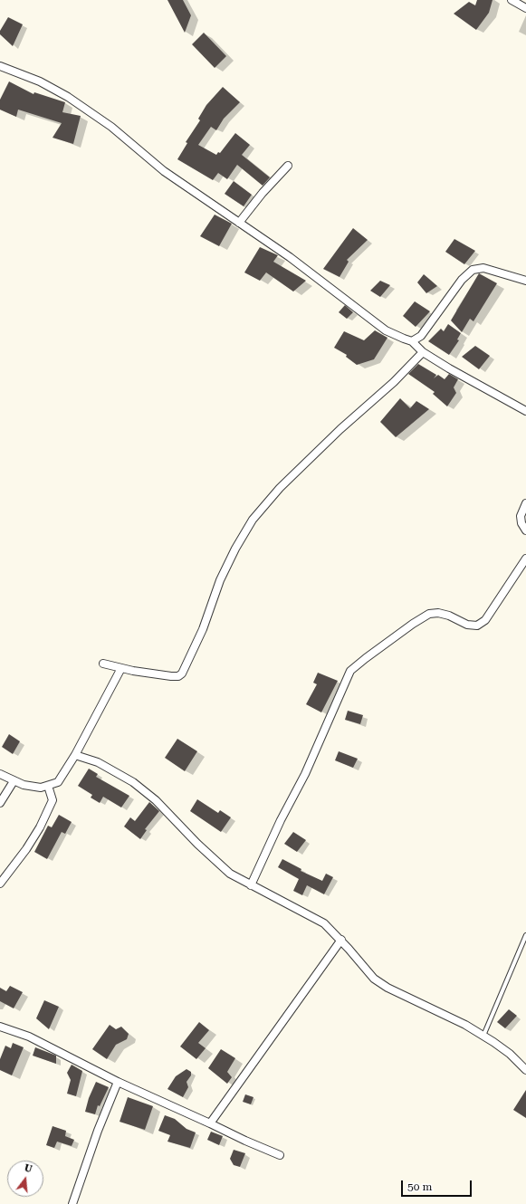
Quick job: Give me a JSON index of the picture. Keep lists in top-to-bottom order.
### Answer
{
  "scale_bar": "50 m",
  "north": "top"
}
